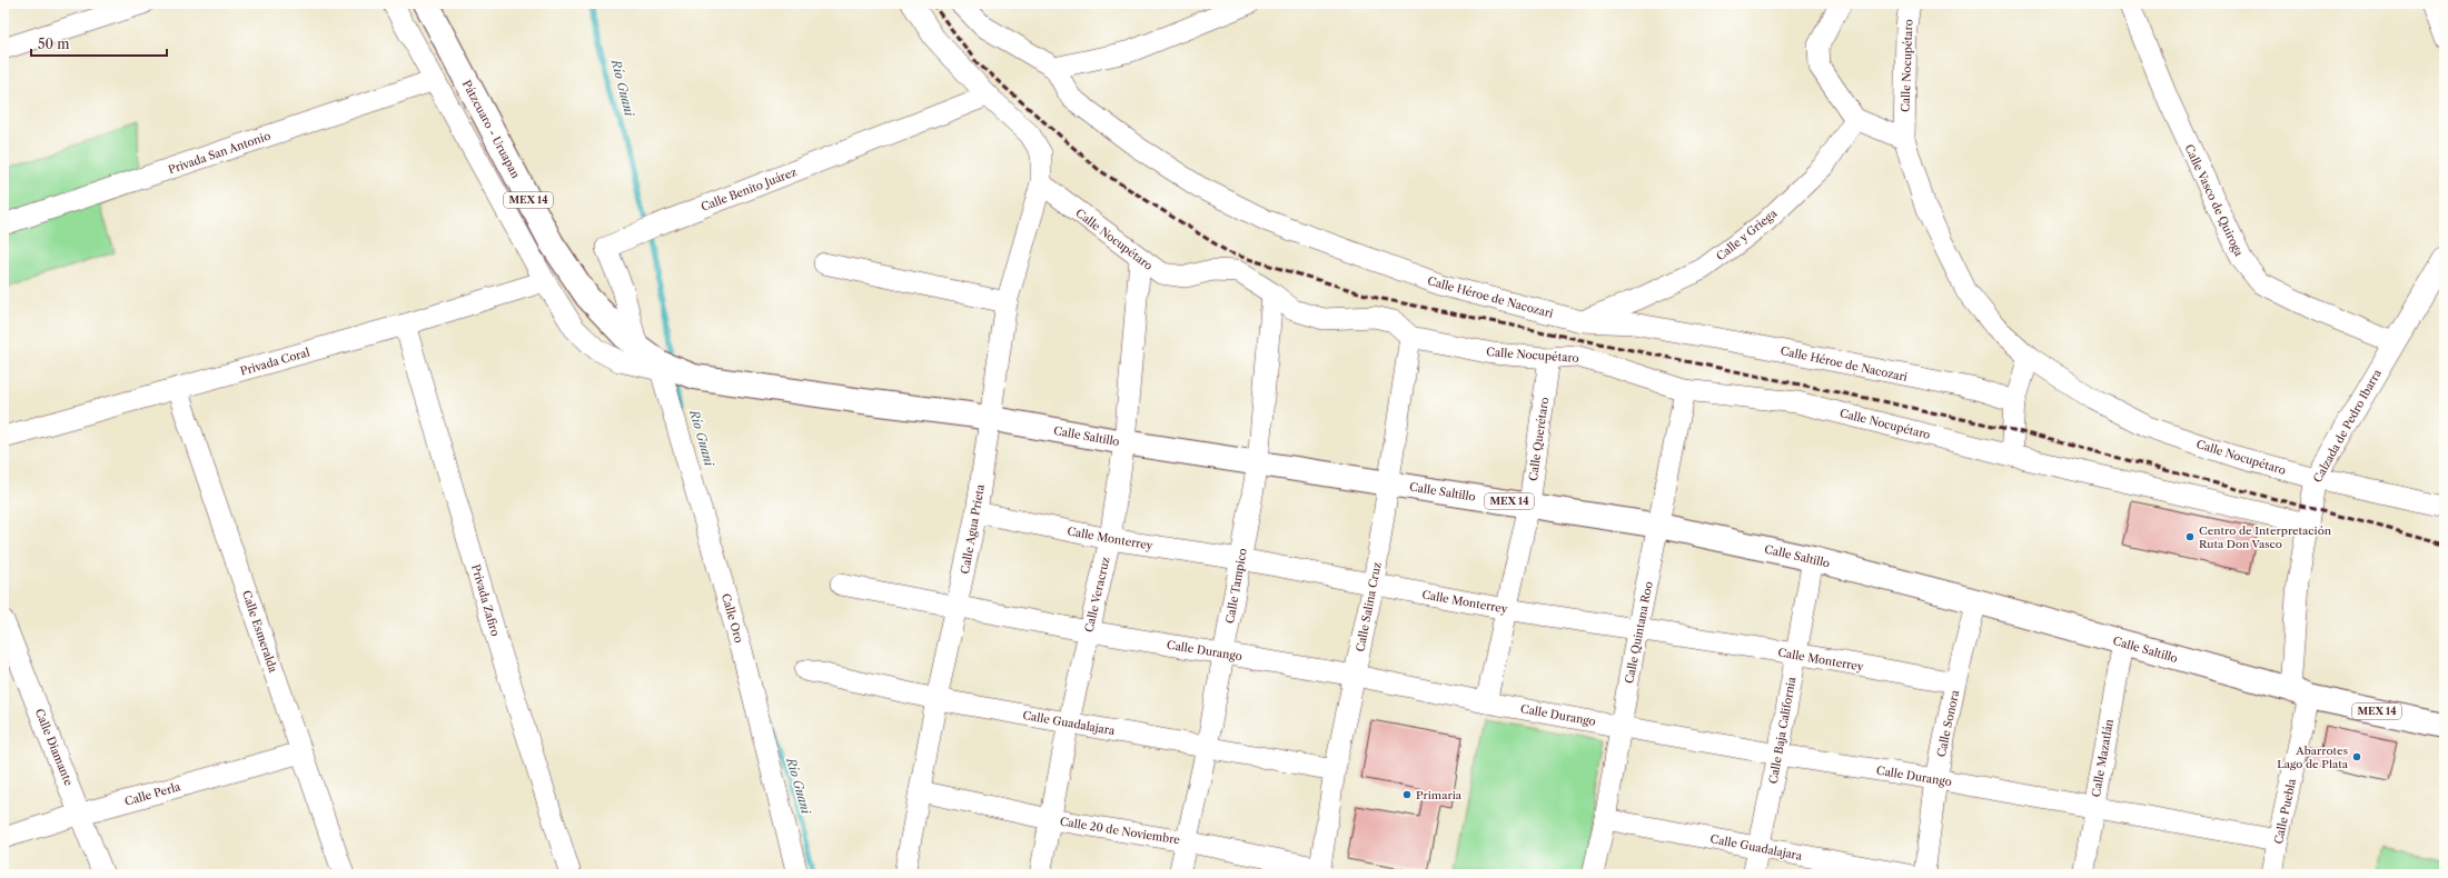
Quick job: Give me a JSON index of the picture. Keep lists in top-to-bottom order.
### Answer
{
  "streets": {
    "main road": ["Pátzcuaro - Uruapan", "MEX 14", "Calle Saltillo"],
    "street": [
      "Calle Nocupétaro",
      "Privada San Antonio",
      "Calle Benito Juárez",
      "Calle Vasco de Quiroga",
      "Calle y Griega",
      "Calle Héroe de Nacozari",
      "Privada Coral",
      "Calzada de Pedro Ibarra",
      "Calle Querétaro",
      "Calle Agua Prieta",
      "Calle Monterrey",
      "Calle Tampico",
      "Calle Veracruz",
      "Privada Zafiro",
      "Calle Salina Cruz",
      "Calle Oro",
      "Calle Esmeralda",
      "Calle Quintana Roo",
      "Calle Durango",
      "Calle Guadalajara",
      "Calle Sonora",
      "Calle Baja California",
      "Calle Diamante",
      "Calle Mazatlán",
      "Calle Perla",
      "Calle Puebla",
      "Calle 20 de Noviembre"
    ]
  },
  "crossings": [
    ["Calle Nocupétaro", "Calzada de Pedro Ibarra"],
    ["Calle Nocupétaro", "Calle Querétaro"],
    ["Calle Nocupétaro", "Calle Agua Prieta"],
    ["Calle Nocupétaro", "Calle Tampico"],
    ["Calle Nocupétaro", "Calle Veracruz"],
    ["Calle Nocupétaro", "Calle Salina Cruz"],
    ["Calle Nocupétaro", "Calle Quintana Roo"],
    ["Pátzcuaro - Uruapan", "Calle Benito Juárez"],
    ["Pátzcuaro - Uruapan", "Calle Saltillo"],
    ["Pátzcuaro - Uruapan", "Calle Oro"],
    ["Calle Benito Juárez", "Calle Agua Prieta"],
    ["MEX 14", "Calzada de Pedro Ibarra"],
    ["MEX 14", "Calle Saltillo"],
    ["MEX 14", "Calle Puebla"],
    ["Calle Vasco de Quiroga", "Calzada de Pedro Ibarra"],
    ["Calle y Griega", "Calle Héroe de Nacozari"],
    ["Privada Coral", "Privada Zafiro"],
    ["Privada Coral", "Calle Esmeralda"],
    ["Calzada de Pedro Ibarra", "Calle Saltillo"],
    ["Calzada de Pedro Ibarra", "Calle Puebla"],
    ["Calle Saltillo", "Calle Querétaro"],
    ["Calle Saltillo", "Calle Agua Prieta"],
    ["Calle Saltillo", "Calle Tampico"],
    ["Calle Saltillo", "Calle Veracruz"],
    ["Calle Saltillo", "Calle Salina Cruz"],
    ["Calle Saltillo", "Calle Quintana Roo"],
    ["Calle Saltillo", "Calle Sonora"],
    ["Calle Saltillo", "Calle Baja California"],
    ["Calle Saltillo", "Calle Mazatlán"],
    ["Calle Saltillo", "Calle Puebla"],
    ["Calle Querétaro", "Calle Monterrey"],
    ["Calle Querétaro", "Calle Durango"],
    ["Calle Agua Prieta", "Calle Monterrey"],
    ["Calle Agua Prieta", "Calle Durango"],
    ["Calle Agua Prieta", "Calle Guadalajara"],
    ["Calle Agua Prieta", "Calle 20 de Noviembre"],
    ["Calle Monterrey", "Calle Tampico"],
    ["Calle Monterrey", "Calle Veracruz"],
    ["Calle Monterrey", "Calle Salina Cruz"],
    ["Calle Monterrey", "Calle Quintana Roo"],
    ["Calle Monterrey", "Calle Sonora"],
    ["Calle Monterrey", "Calle Baja California"],
    ["Calle Tampico", "Calle Durango"],
    ["Calle Tampico", "Calle Guadalajara"],
    ["Calle Tampico", "Calle 20 de Noviembre"],
    ["Calle Veracruz", "Calle Durango"],
    ["Calle Veracruz", "Calle Guadalajara"],
    ["Calle Veracruz", "Calle 20 de Noviembre"],
    ["Calle Salina Cruz", "Calle Durango"],
    ["Calle Salina Cruz", "Calle Guadalajara"],
    ["Calle Salina Cruz", "Calle 20 de Noviembre"],
    ["Calle Esmeralda", "Calle Perla"],
    ["Calle Quintana Roo", "Calle Durango"],
    ["Calle Quintana Roo", "Calle Guadalajara"],
    ["Calle Durango", "Calle Sonora"],
    ["Calle Durango", "Calle Baja California"],
    ["Calle Durango", "Calle Mazatlán"],
    ["Calle Durango", "Calle Puebla"],
    ["Calle Guadalajara", "Calle Baja California"],
    ["Calle Diamante", "Calle Perla"]
  ],
  "water": ["Río Guani"],
  "places": ["Centro de Interpretación Ruta Don Vasco", "Abarrotes Lago de Plata", "Primaria"],
  "scale_bar": "50 m"
}
